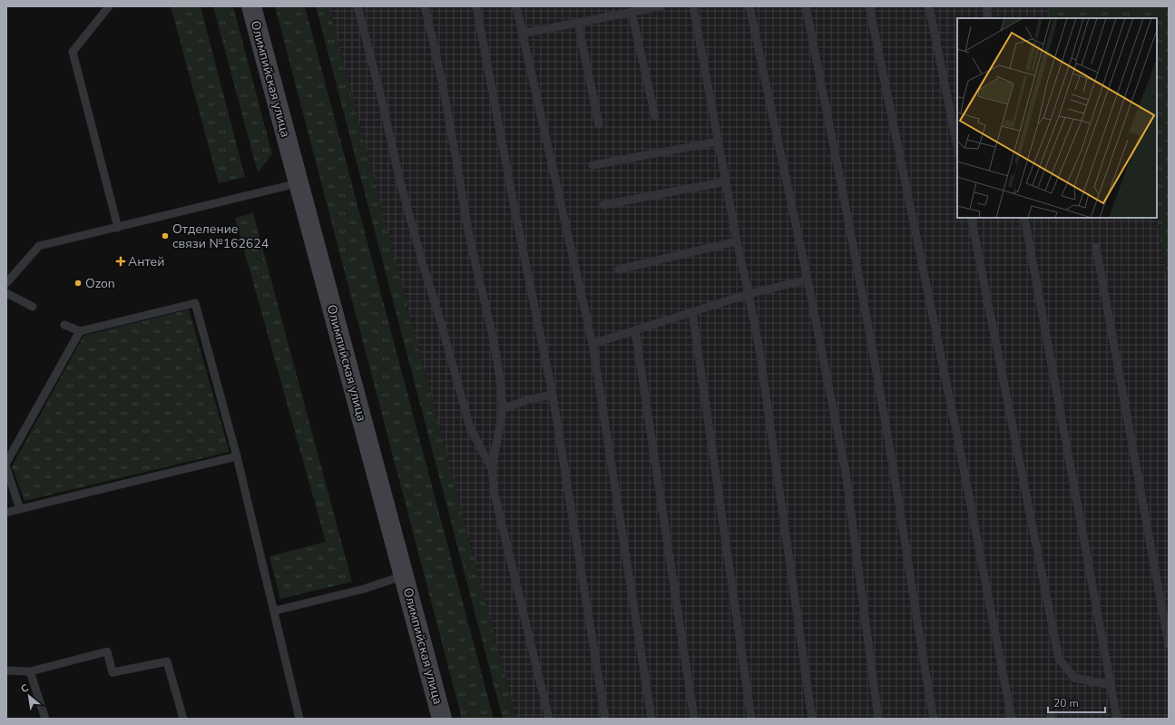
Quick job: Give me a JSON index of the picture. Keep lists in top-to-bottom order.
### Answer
{
  "streets": {
    "main road": ["Олимпийская улица"]
  },
  "places": {
    "other": ["Отделение связи №162624", "Ozon"],
    "health": ["Антей"]
  },
  "scale_bar": "20 m",
  "north": "top left"
}
